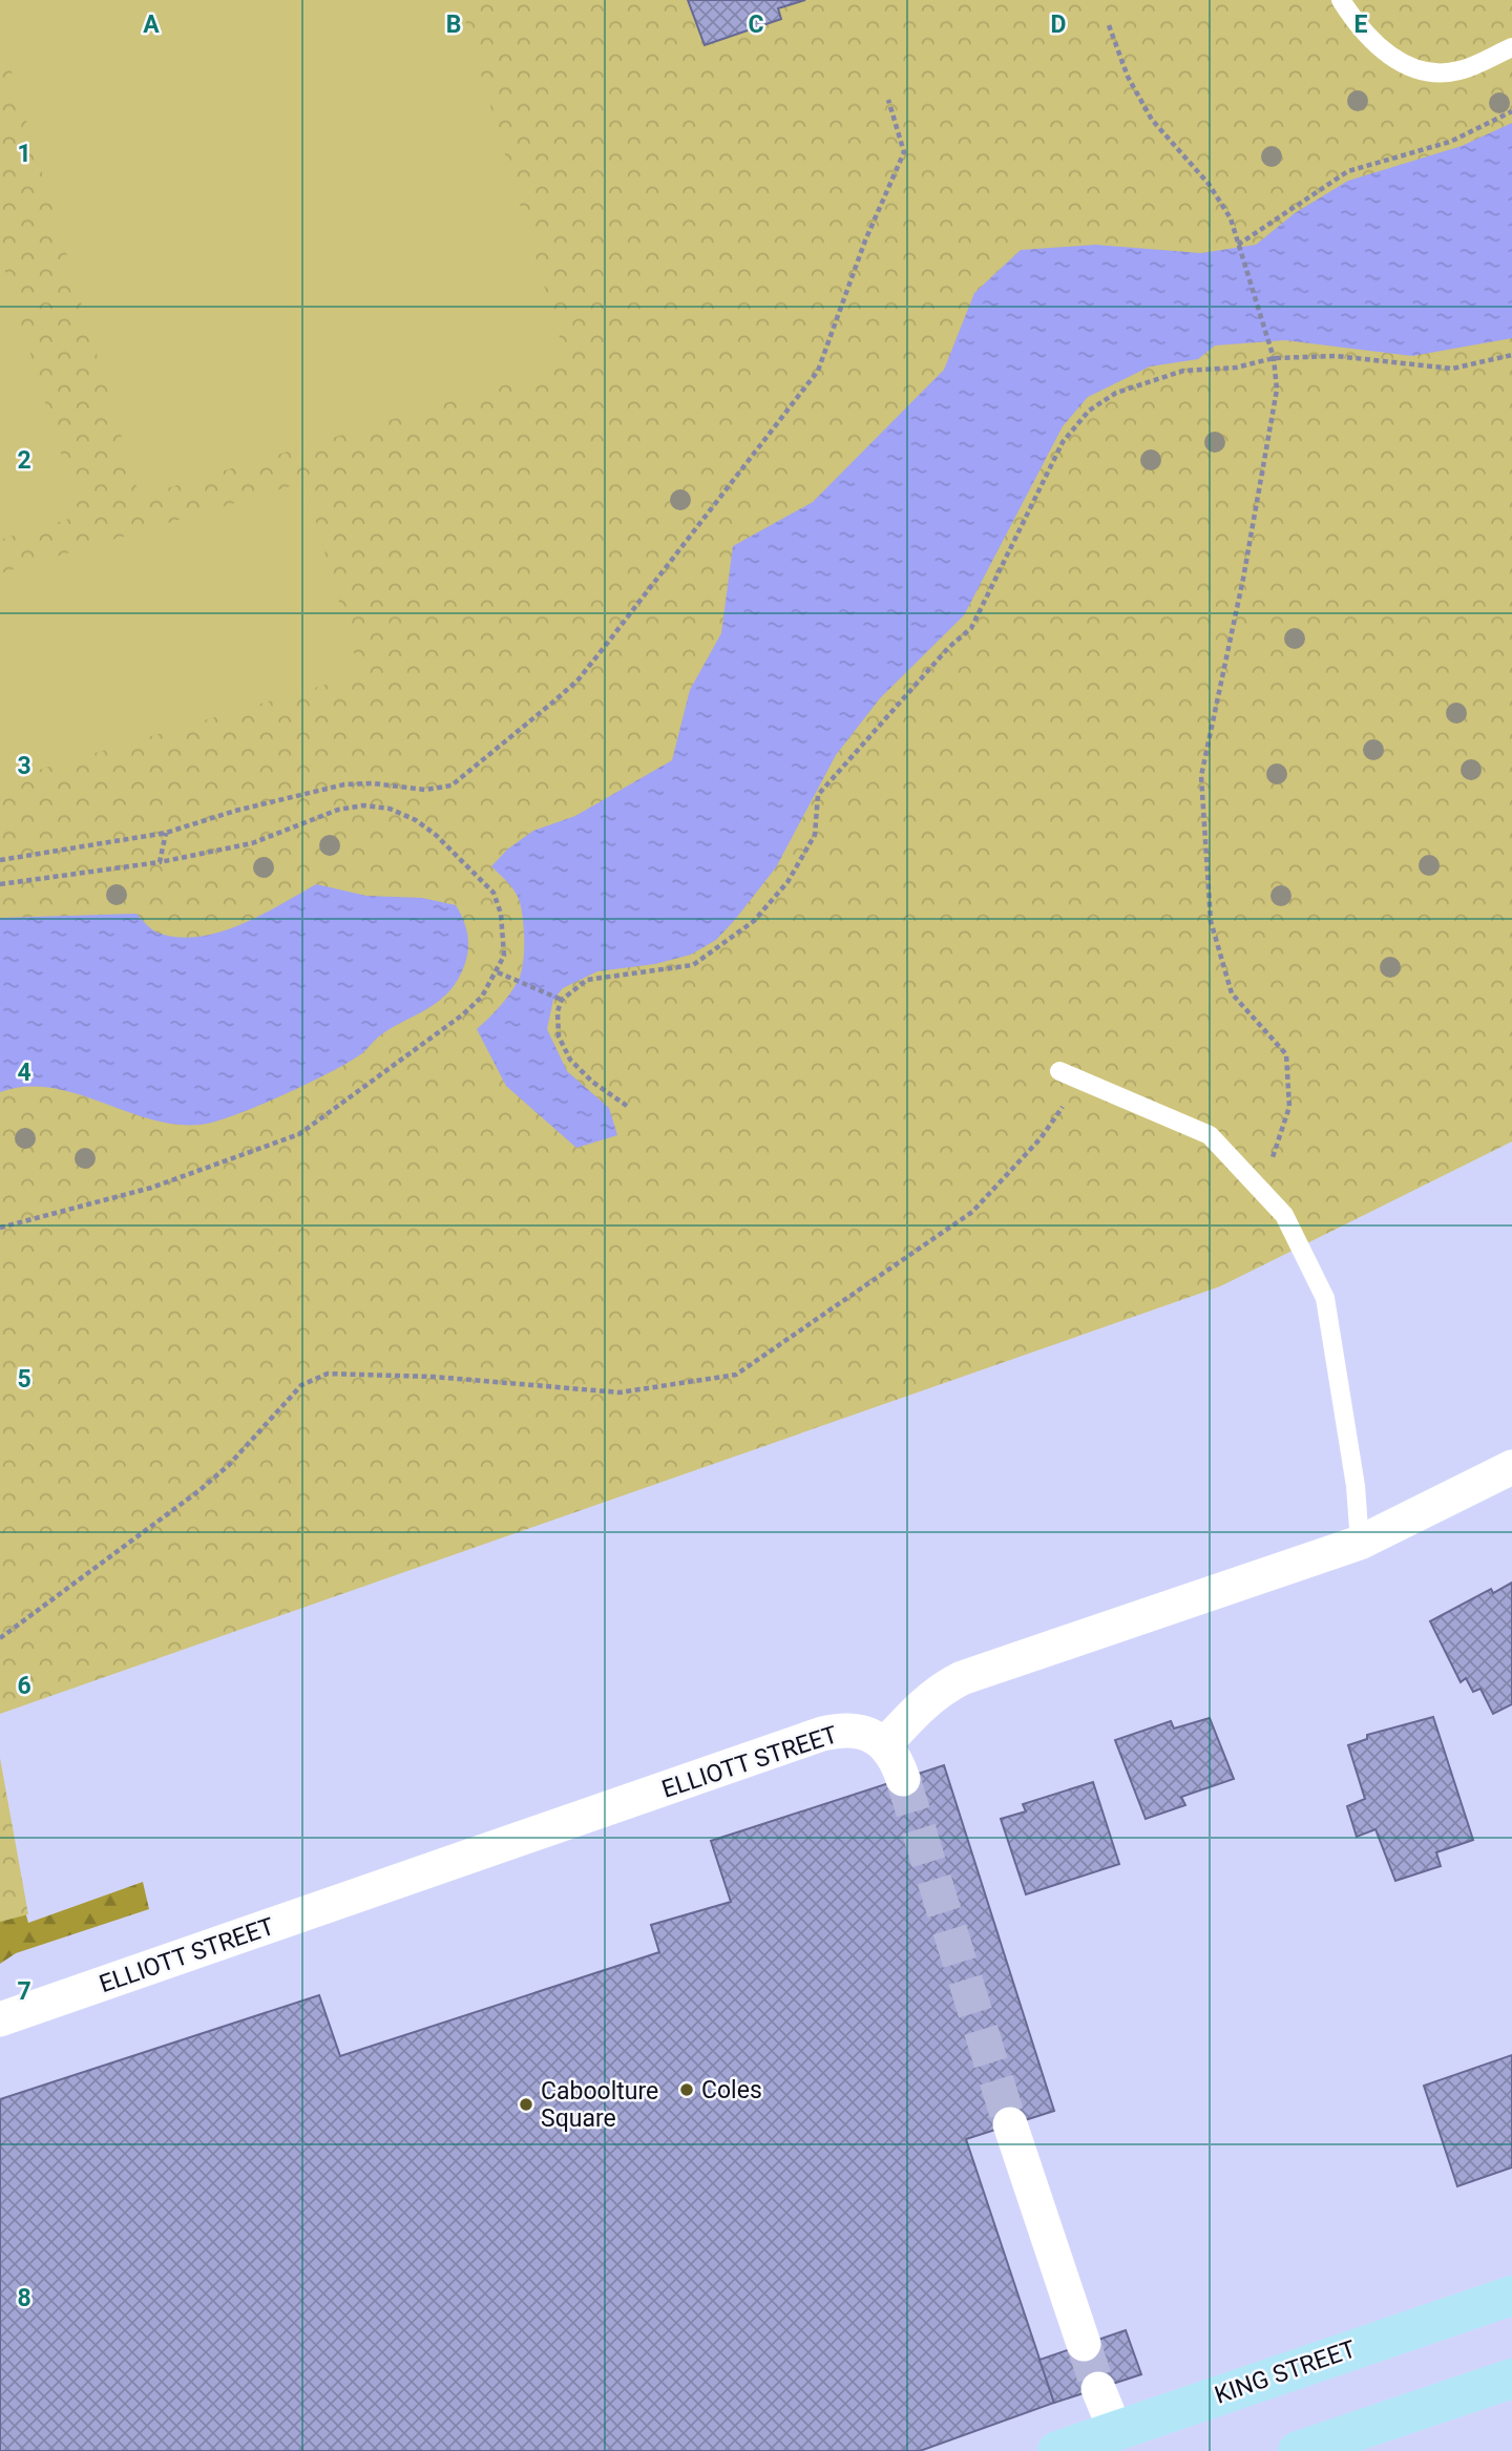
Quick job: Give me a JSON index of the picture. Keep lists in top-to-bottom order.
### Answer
{
  "streets": {
    "main road": ["KING STREET"],
    "street": ["ELLIOTT STREET"]
  },
  "places": ["Coles", "Caboolture Square"],
  "grid": {
    "columns": [
      "A",
      "B",
      "C",
      "D",
      "E"
    ],
    "rows": [
      "1",
      "2",
      "3",
      "4",
      "5",
      "6",
      "7",
      "8"
    ]
  }
}
